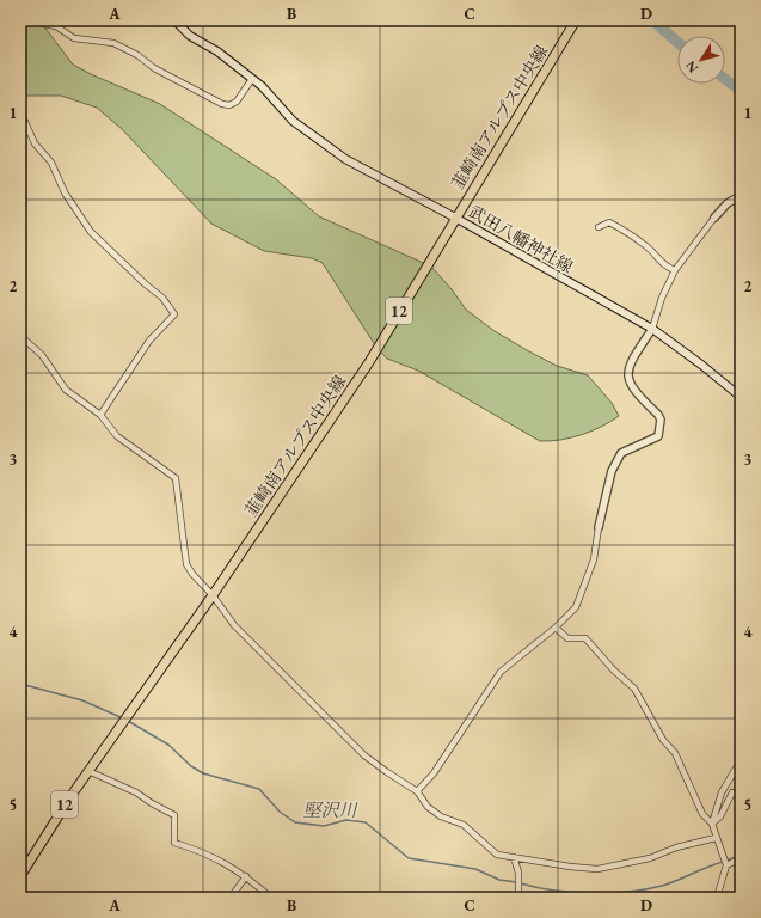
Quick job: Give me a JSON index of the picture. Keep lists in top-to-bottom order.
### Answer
{
  "streets": {
    "main road": ["韮崎南アルプス中央線", "武田八幡神社線", "12"]
  },
  "crossings": [
    ["韮崎南アルプス中央線", "武田八幡神社線"]
  ],
  "water": ["堅沢川"],
  "north": "bottom left",
  "grid": {
    "columns": [
      "A",
      "B",
      "C",
      "D"
    ],
    "rows": [
      "1",
      "2",
      "3",
      "4",
      "5"
    ]
  }
}
